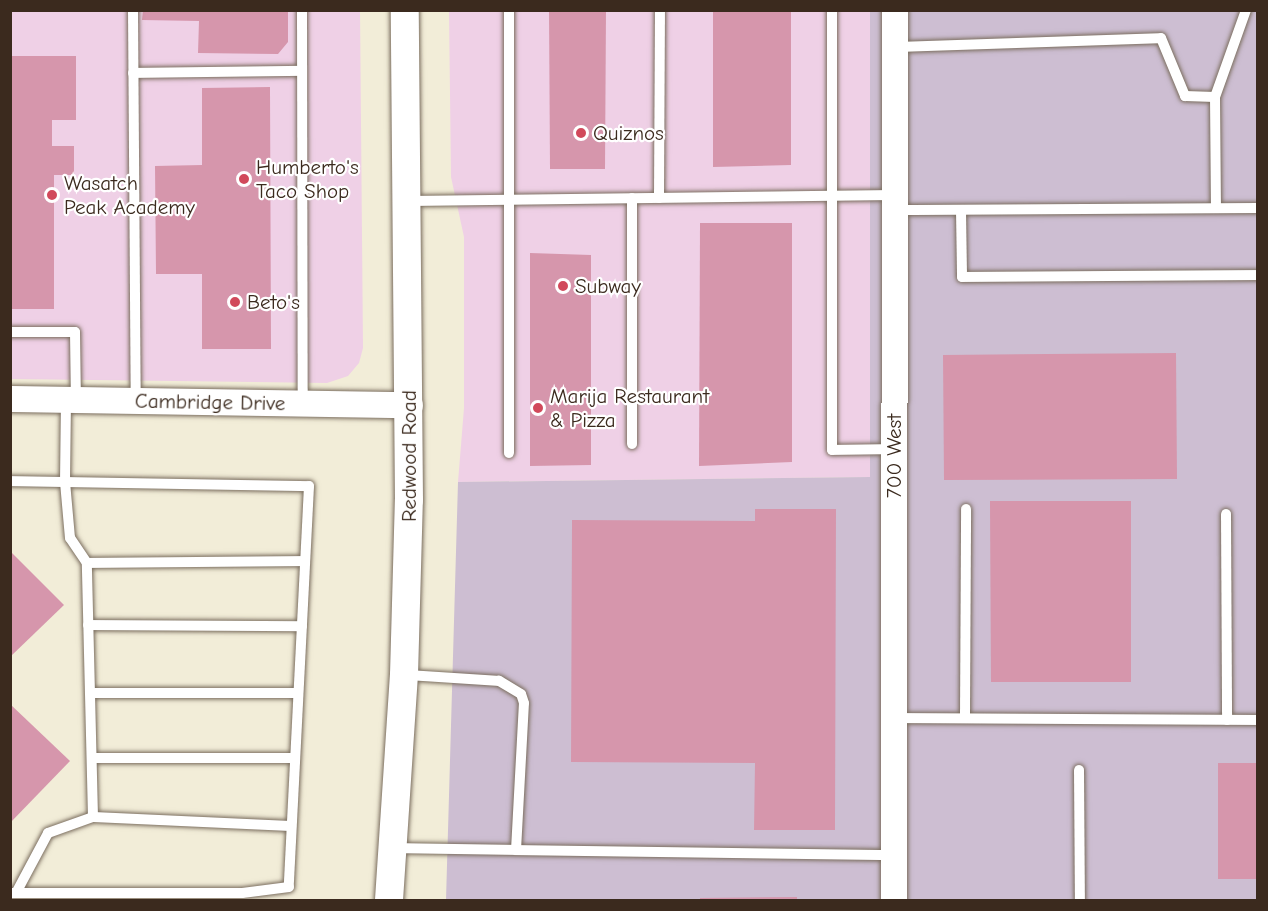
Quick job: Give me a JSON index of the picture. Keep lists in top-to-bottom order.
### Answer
{
  "streets": {
    "main road": ["Redwood Road"],
    "street": ["Cambridge Drive", "700 West"]
  },
  "crossings": [
    ["Cambridge Drive", "Redwood Road"]
  ],
  "places": [
    "Quiznos",
    "Humberto's Taco Shop",
    "Wasatch Peak Academy",
    "Subway",
    "Beto's",
    "Marija Restaurant & Pizza"
  ]
}
